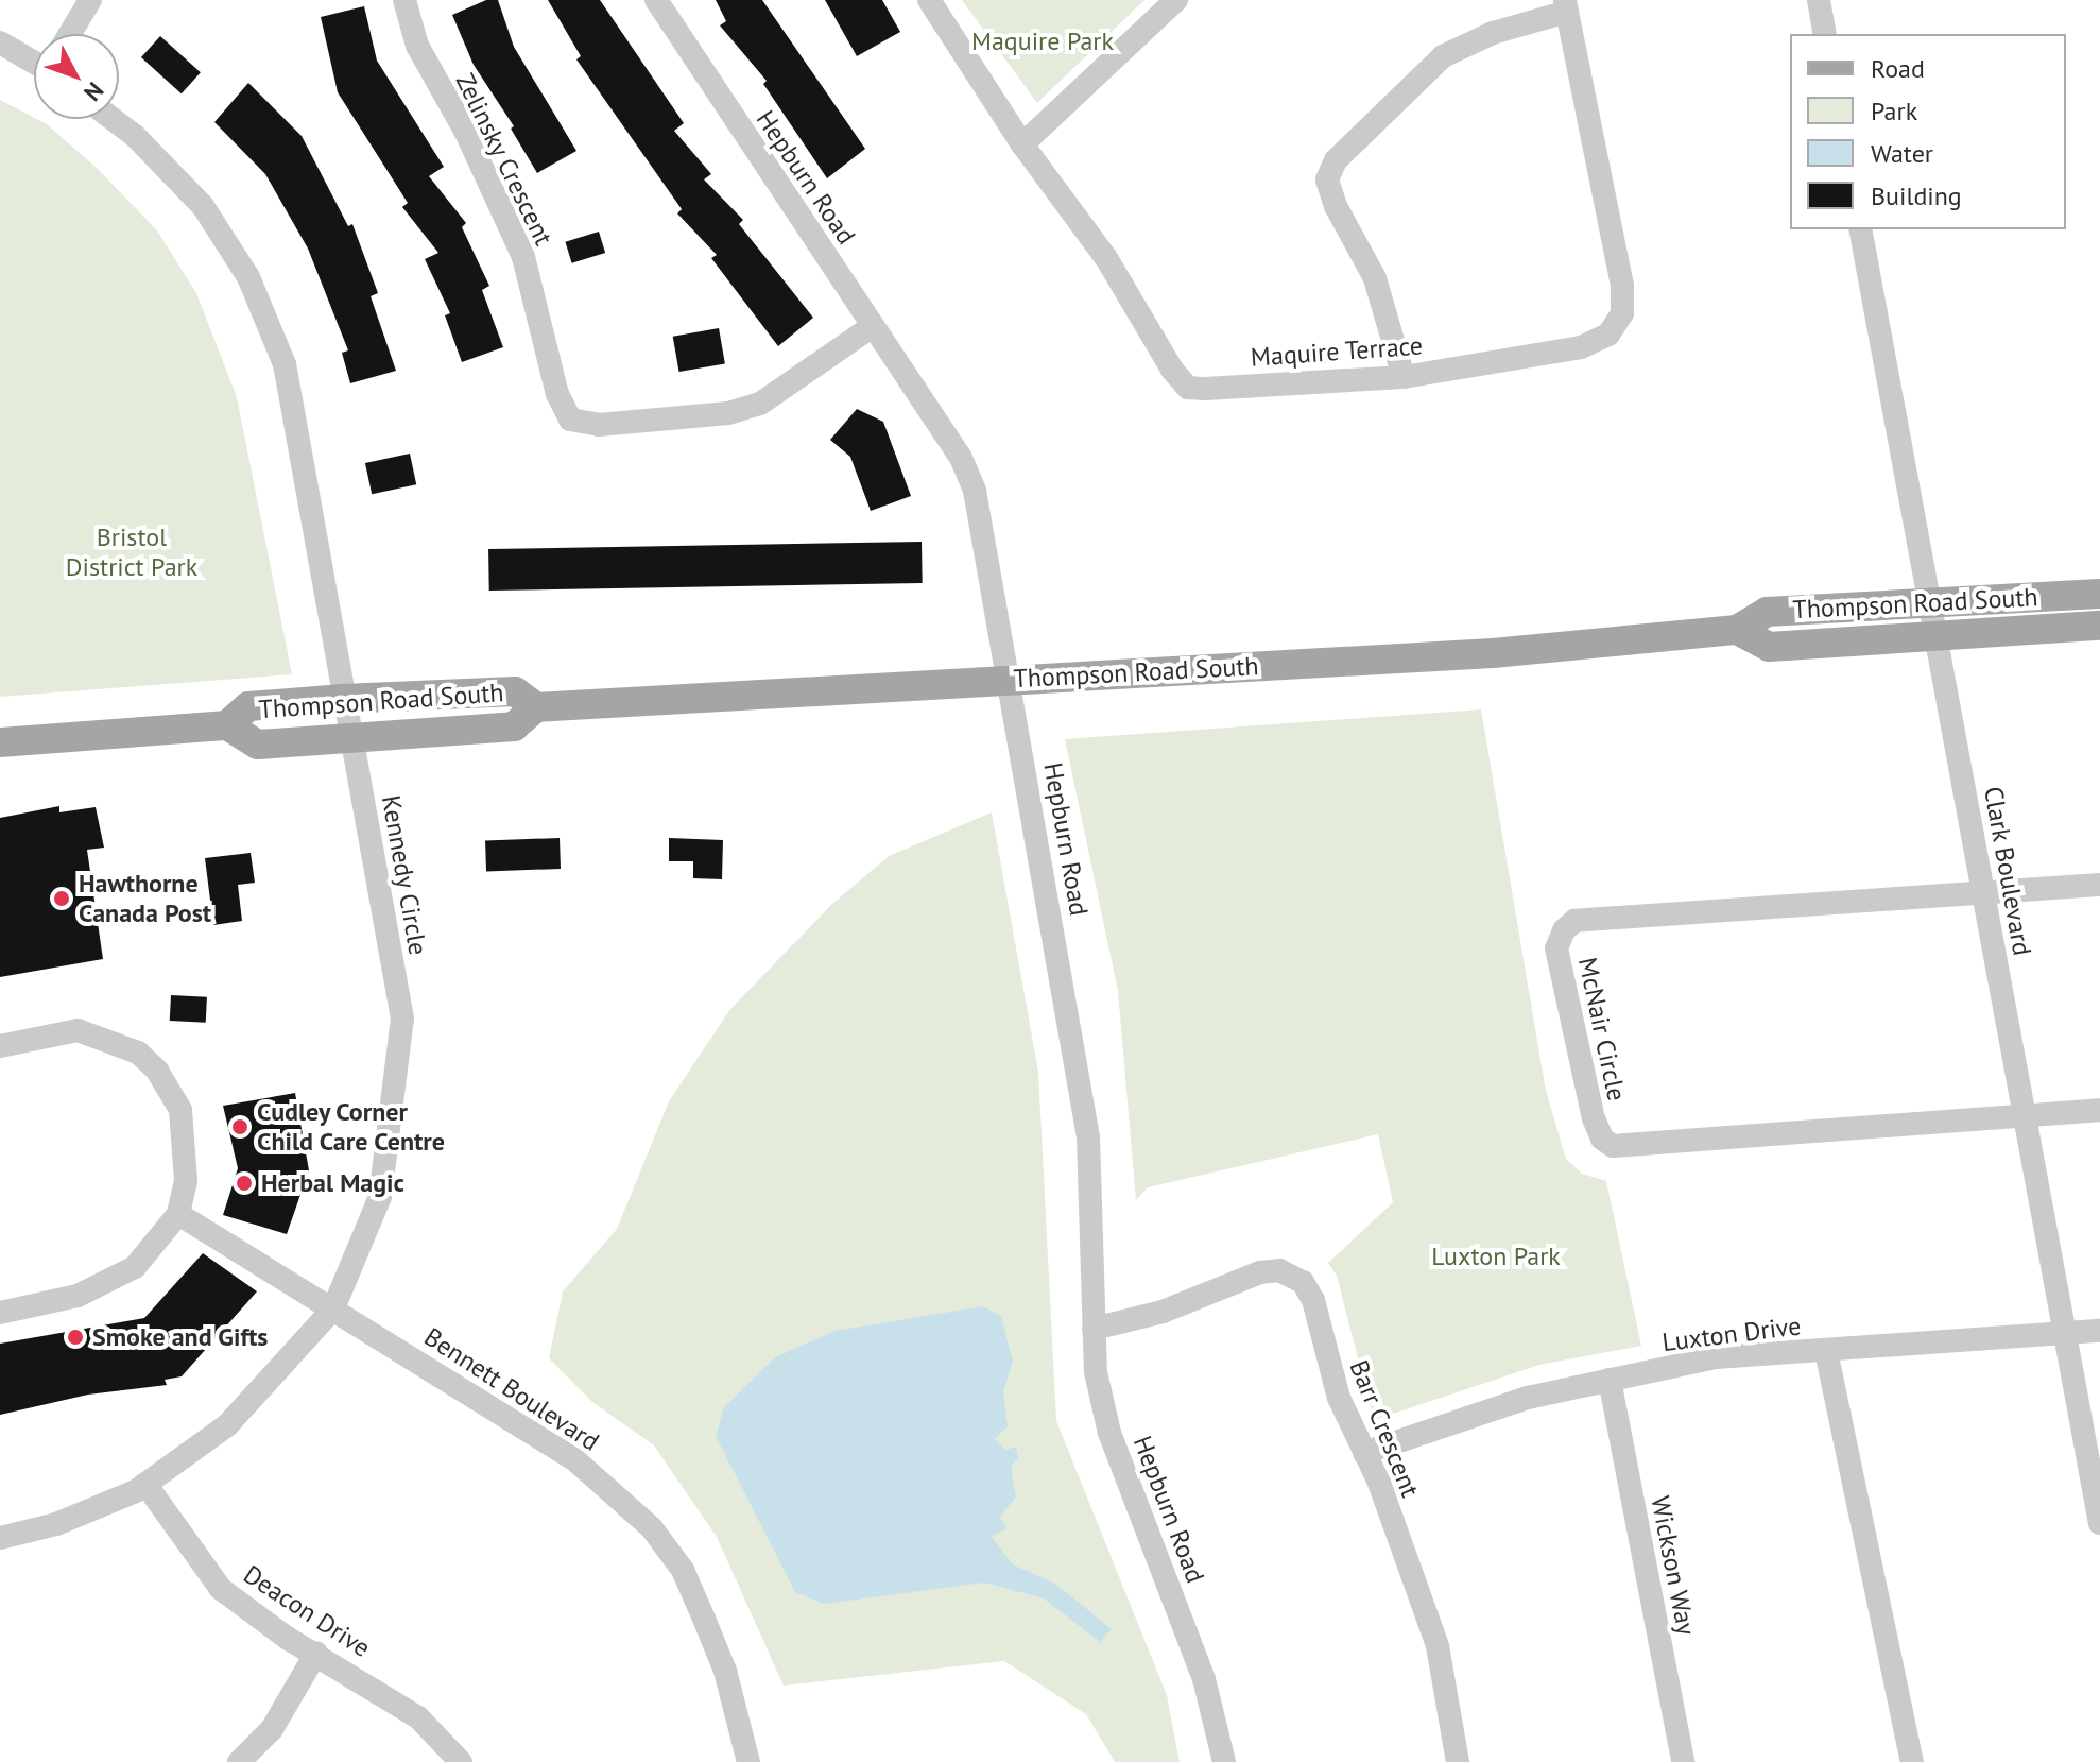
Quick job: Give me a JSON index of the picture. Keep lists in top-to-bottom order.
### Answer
{
  "streets": {
    "main road": ["Thompson Road South"],
    "street": [
      "Zelinsky Crescent",
      "Hepburn Road",
      "Maquire Terrace",
      "Clark Boulevard",
      "Kennedy Circle",
      "McNair Circle",
      "Luxton Drive",
      "Bennett Boulevard",
      "Barr Crescent",
      "Wickson Way",
      "Deacon Drive"
    ]
  },
  "crossings": [
    ["Zelinsky Crescent", "Hepburn Road"],
    ["Hepburn Road", "Thompson Road South"],
    ["Hepburn Road", "Barr Crescent"],
    ["Thompson Road South", "Clark Boulevard"],
    ["Thompson Road South", "Kennedy Circle"],
    ["Clark Boulevard", "McNair Circle"],
    ["Clark Boulevard", "Luxton Drive"],
    ["Kennedy Circle", "Bennett Boulevard"],
    ["Kennedy Circle", "Deacon Drive"],
    ["Luxton Drive", "Barr Crescent"],
    ["Luxton Drive", "Wickson Way"]
  ],
  "parks": ["Maquire Park", "Bristol District Park", "Luxton Park"],
  "places": [
    "Hawthorne Canada Post",
    "Cudley Corner Child Care Centre",
    "Herbal Magic",
    "Smoke and Gifts"
  ],
  "legend": [
    "Road",
    "Park",
    "Water",
    "Building"
  ],
  "north": "bottom right"
}
